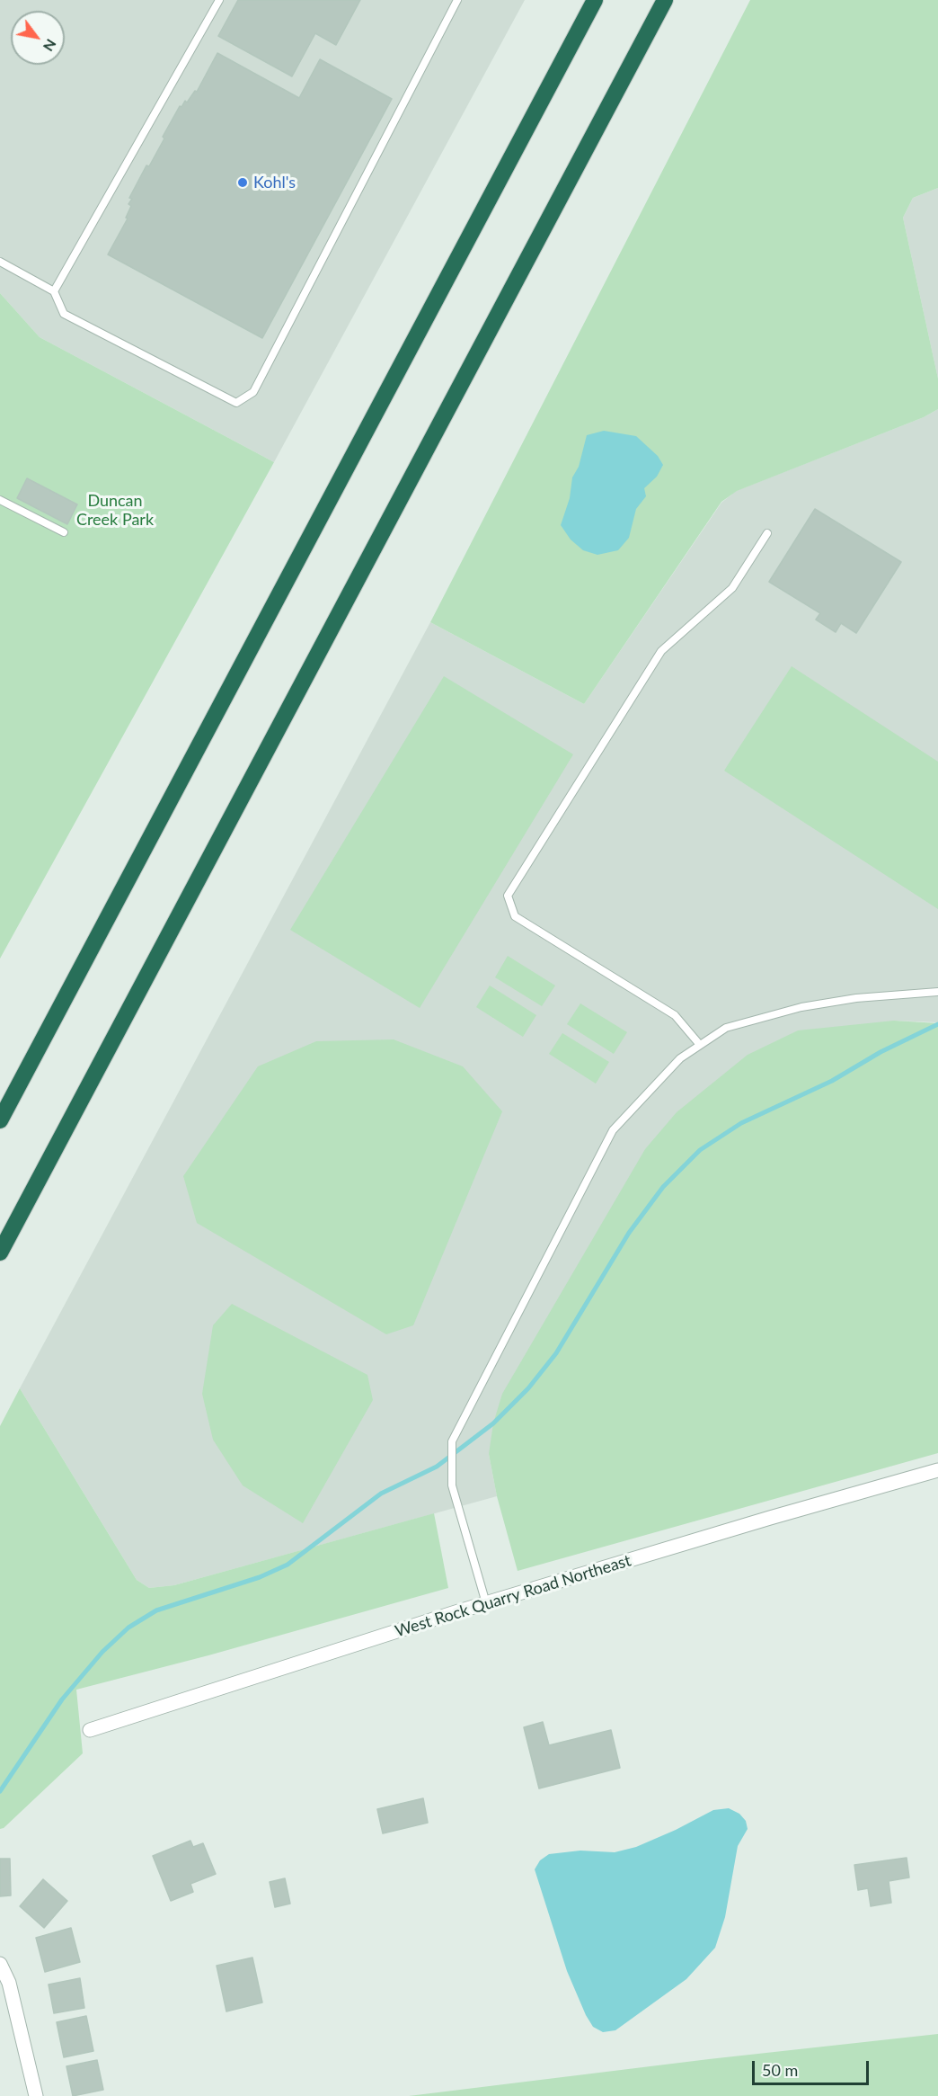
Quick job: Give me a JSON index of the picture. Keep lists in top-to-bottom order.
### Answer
{
  "streets": {
    "street": ["West Rock Quarry Road Northeast"]
  },
  "parks": ["Duncan Creek Park"],
  "places": ["Kohl's"],
  "scale_bar": "50 m",
  "north": "bottom right"
}
